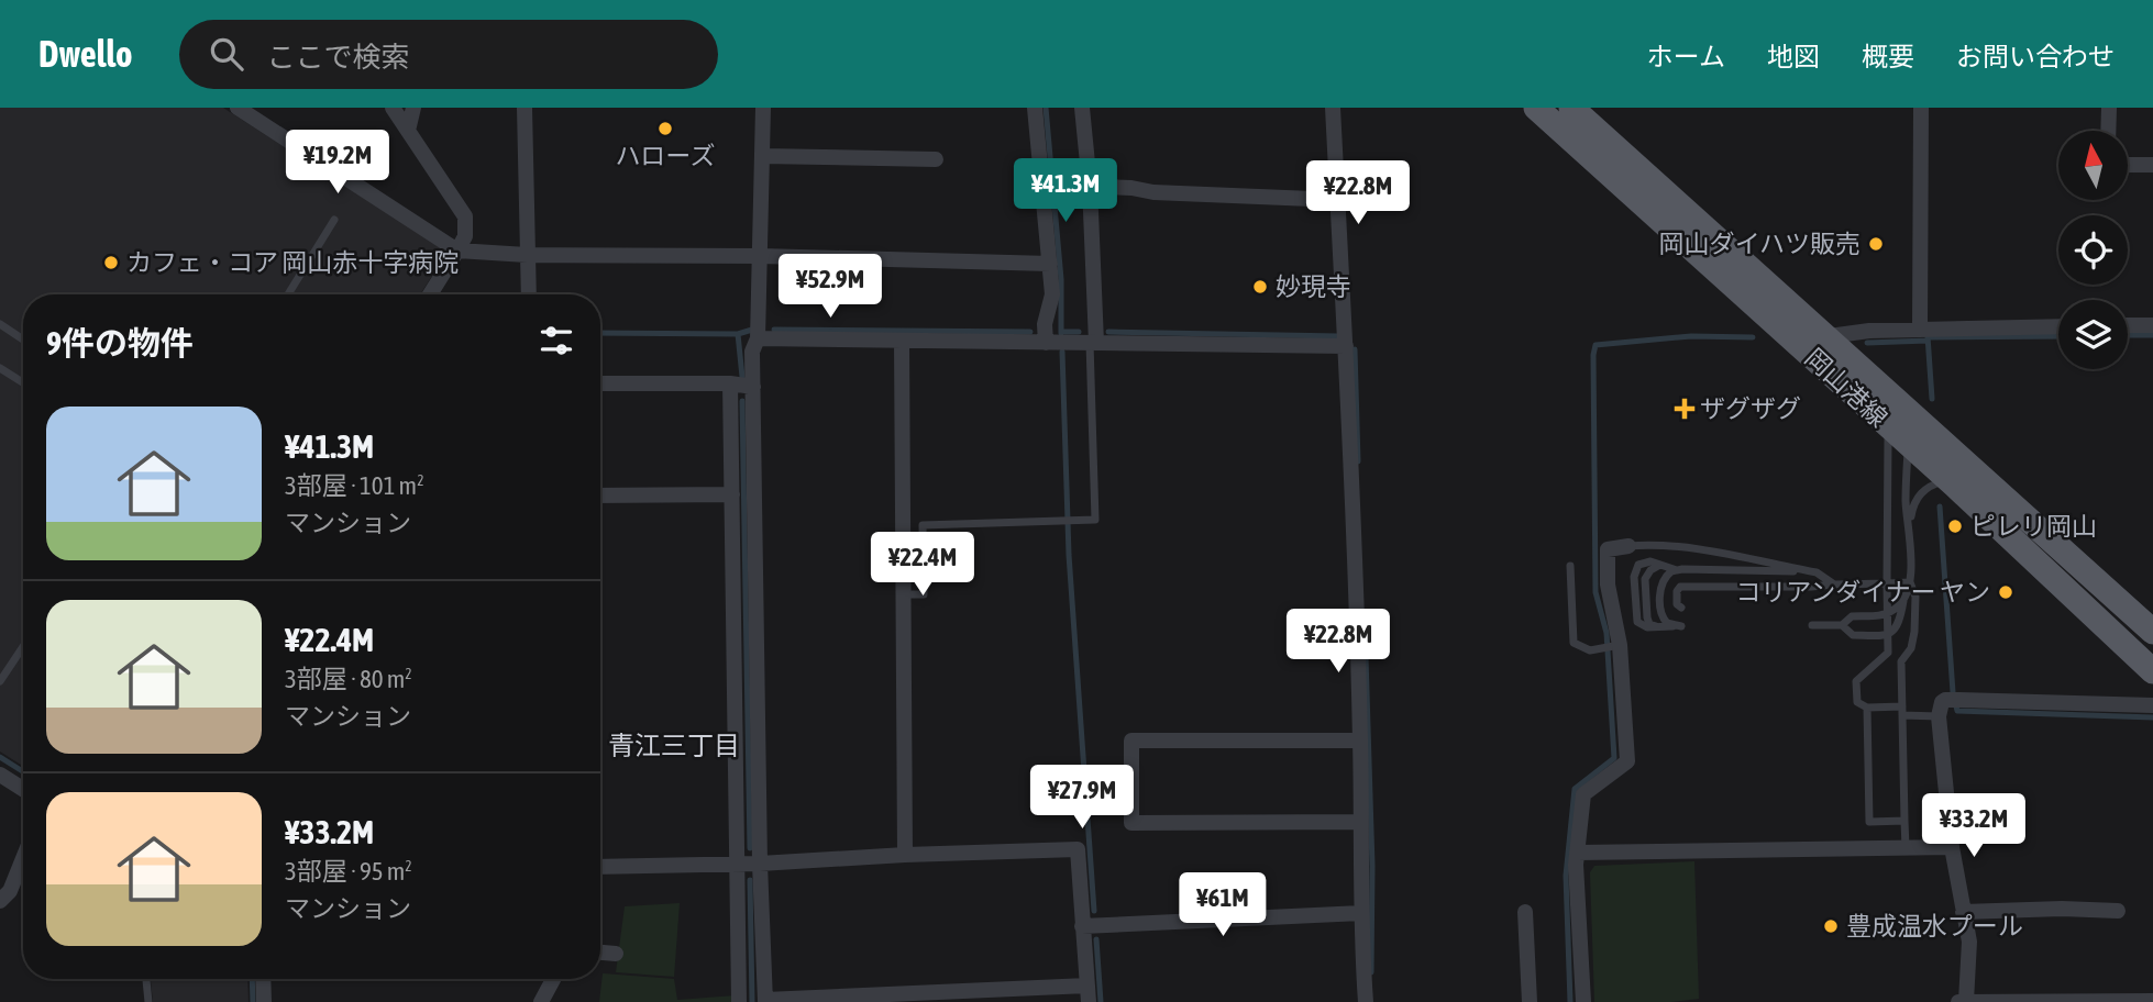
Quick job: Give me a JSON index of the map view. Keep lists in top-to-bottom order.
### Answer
{
  "streets": {
    "main road": ["岡山港線"]
  },
  "districts": ["青江三丁目"],
  "places": {
    "other": [
      "ハローズ",
      "岡山ダイハツ販売",
      "カフェ・コア 岡山赤十字病院",
      "妙現寺",
      "ピレリ岡山",
      "コリアンダイナー ヤン",
      "豊成温水プール"
    ],
    "health": ["ザグザグ"]
  },
  "north": "top",
  "page": {
    "header": "Dwello",
    "search": "ここで検索",
    "nav": [
      "ホーム",
      "地図",
      "概要",
      "お問い合わせ"
    ],
    "price": [
      "¥19.2M",
      "¥41.3M",
      "¥22.8M",
      "¥52.9M",
      "¥22.4M",
      "¥22.8M",
      "¥27.9M",
      "¥33.2M",
      "¥61M"
    ],
    "heading": "9件の物件",
    "list": [
      {
        "name": "¥41.3M",
        "note": "3部屋 · 101 m² · マンション"
      },
      {
        "name": "¥22.4M",
        "note": "3部屋 · 80 m² · マンション"
      },
      {
        "name": "¥33.2M",
        "note": "3部屋 · 95 m² · マンション"
      }
    ]
  }
}
